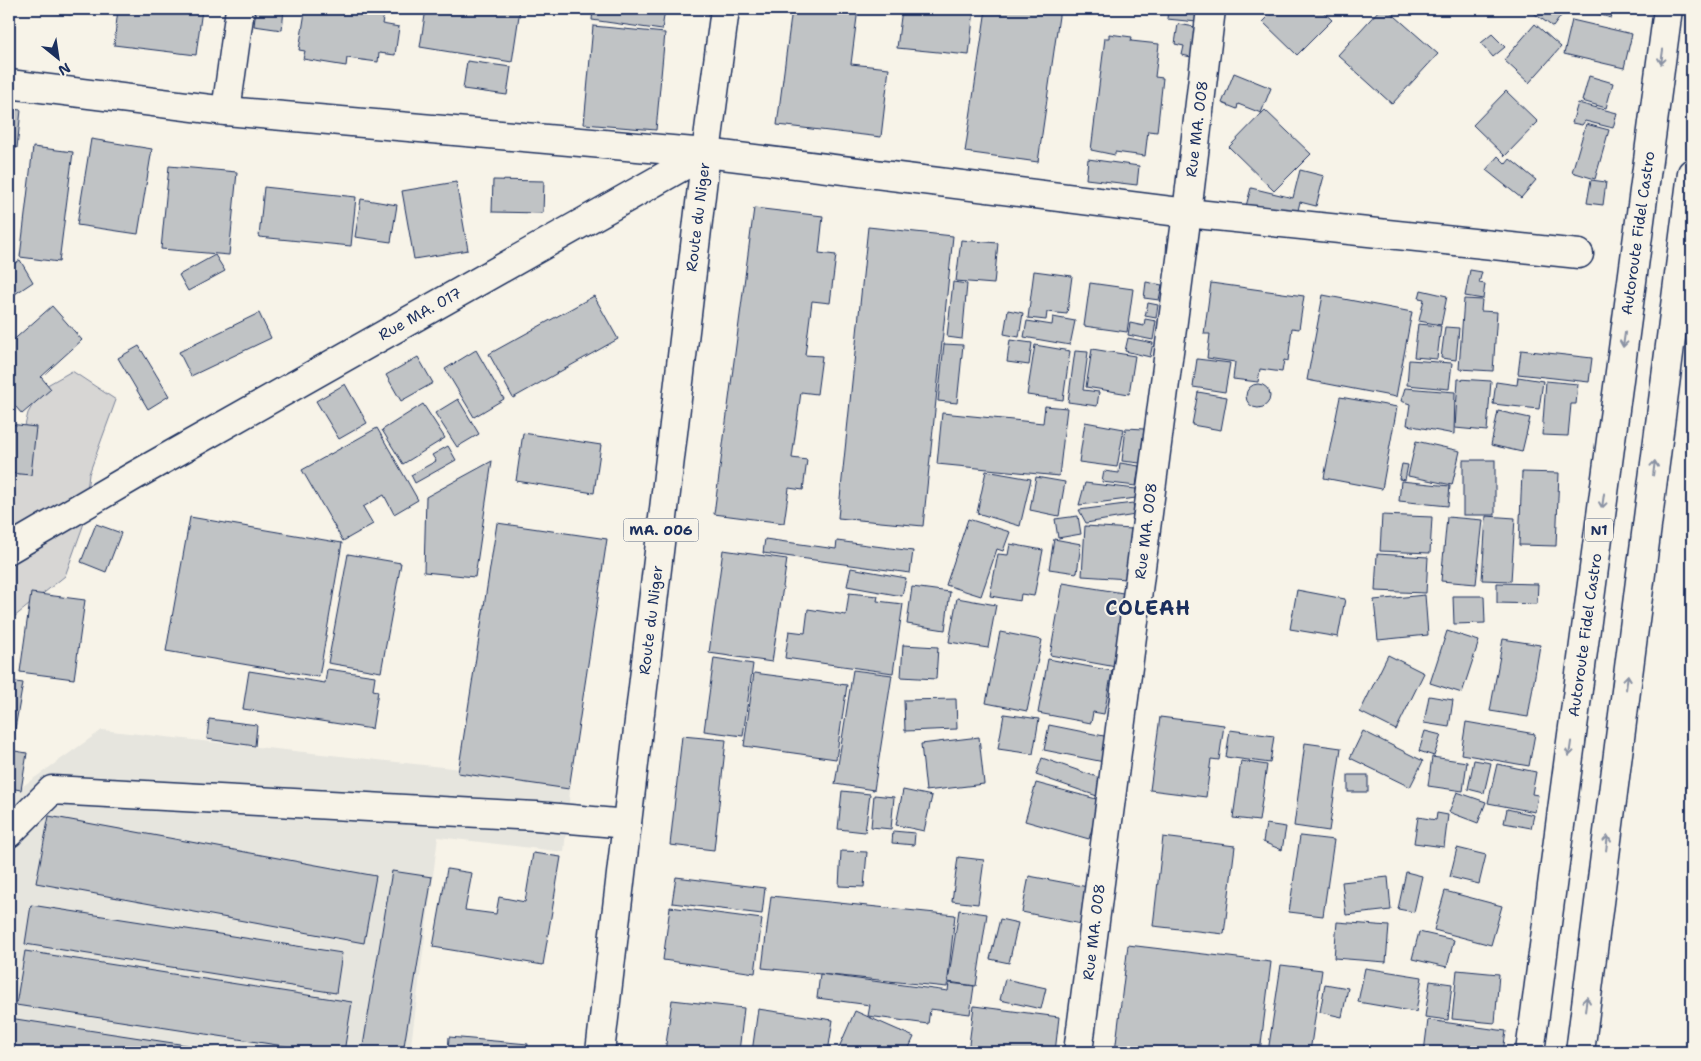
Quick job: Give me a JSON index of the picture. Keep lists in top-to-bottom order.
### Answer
{
  "streets": {
    "main road": [
      "Rue MA. 008",
      "Route du Niger",
      "Autoroute Fidel Castro",
      "Rue MA. 017",
      "MA. 006",
      "N1"
    ]
  },
  "crossings": [
    ["Route du Niger", "Rue MA. 017"]
  ],
  "districts": ["COLEAH"],
  "north": "bottom right"
}
